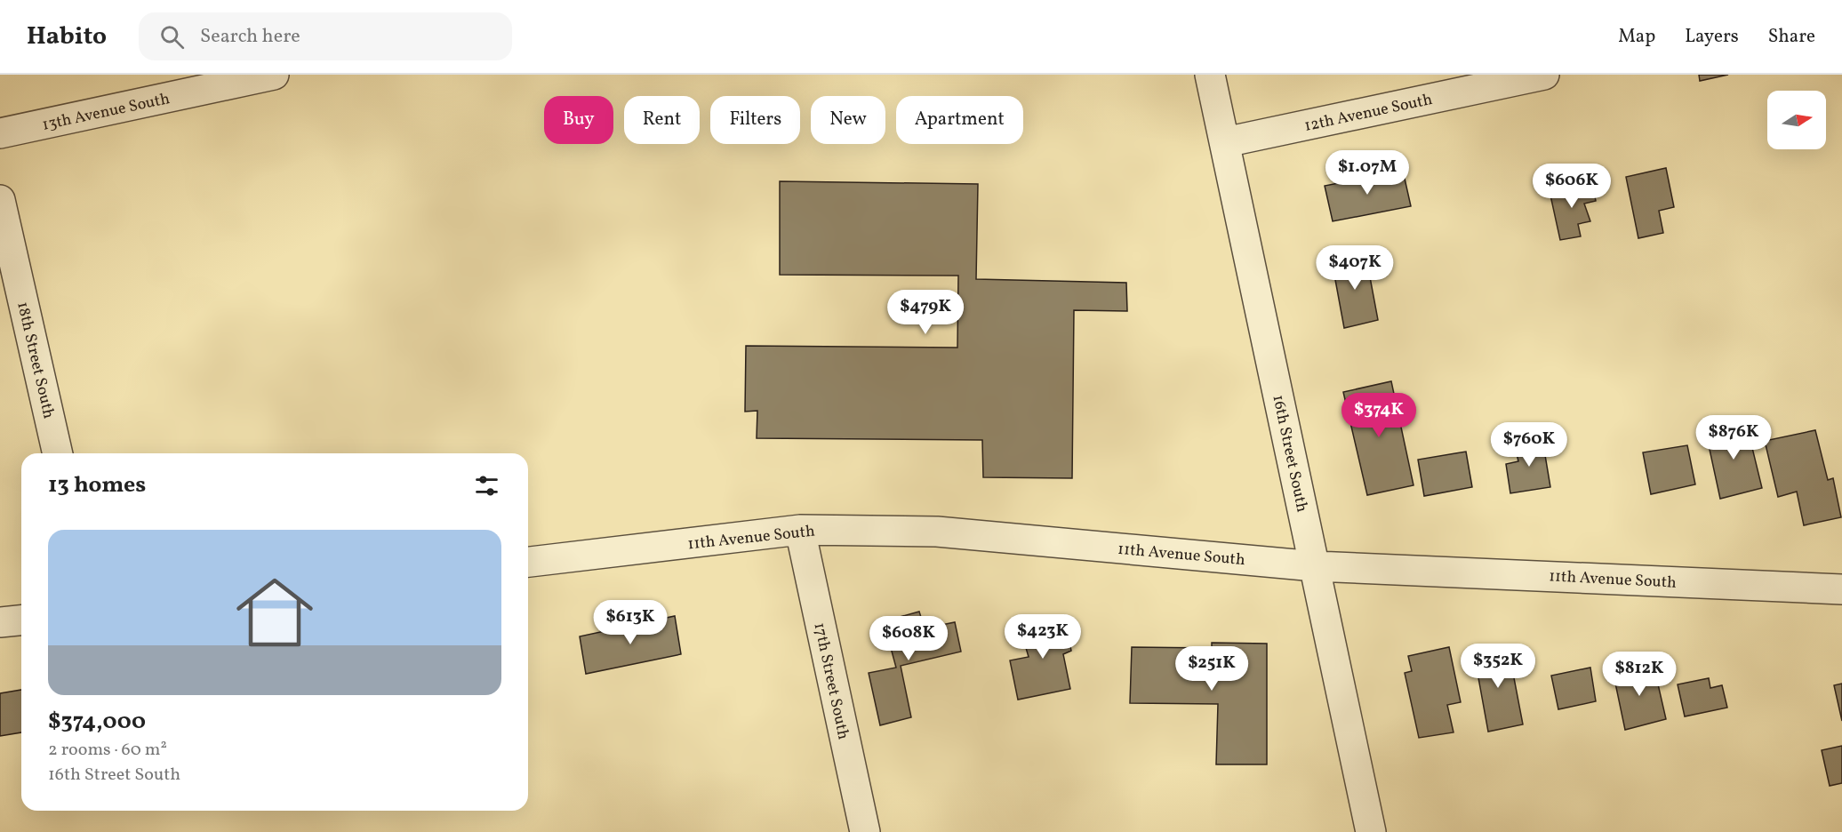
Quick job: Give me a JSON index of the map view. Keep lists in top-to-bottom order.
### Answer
{
  "streets": {
    "street": [
      "13th Avenue South",
      "12th Avenue South",
      "18th Street South",
      "16th Street South",
      "11th Avenue South",
      "17th Street South"
    ]
  },
  "crossings": [
    ["12th Avenue South", "16th Street South"],
    ["16th Street South", "11th Avenue South"],
    ["11th Avenue South", "17th Street South"]
  ],
  "north": "right",
  "page": {
    "header": "Habito",
    "search": "Search here",
    "nav": ["Map", "Layers", "Share"],
    "chip": [
      "Buy",
      "Rent",
      "Filters",
      "New",
      "Apartment"
    ],
    "price": [
      "$1.07M",
      "$606K",
      "$407K",
      "$479K",
      "$374K",
      "$876K",
      "$760K",
      "$613K",
      "$423K",
      "$608K",
      "$352K",
      "$251K",
      "$812K"
    ],
    "heading": "13 homes",
    "list": [
      {
        "name": "$374,000",
        "note": "2 rooms · 60 m² · 16th Street South"
      }
    ]
  }
}
